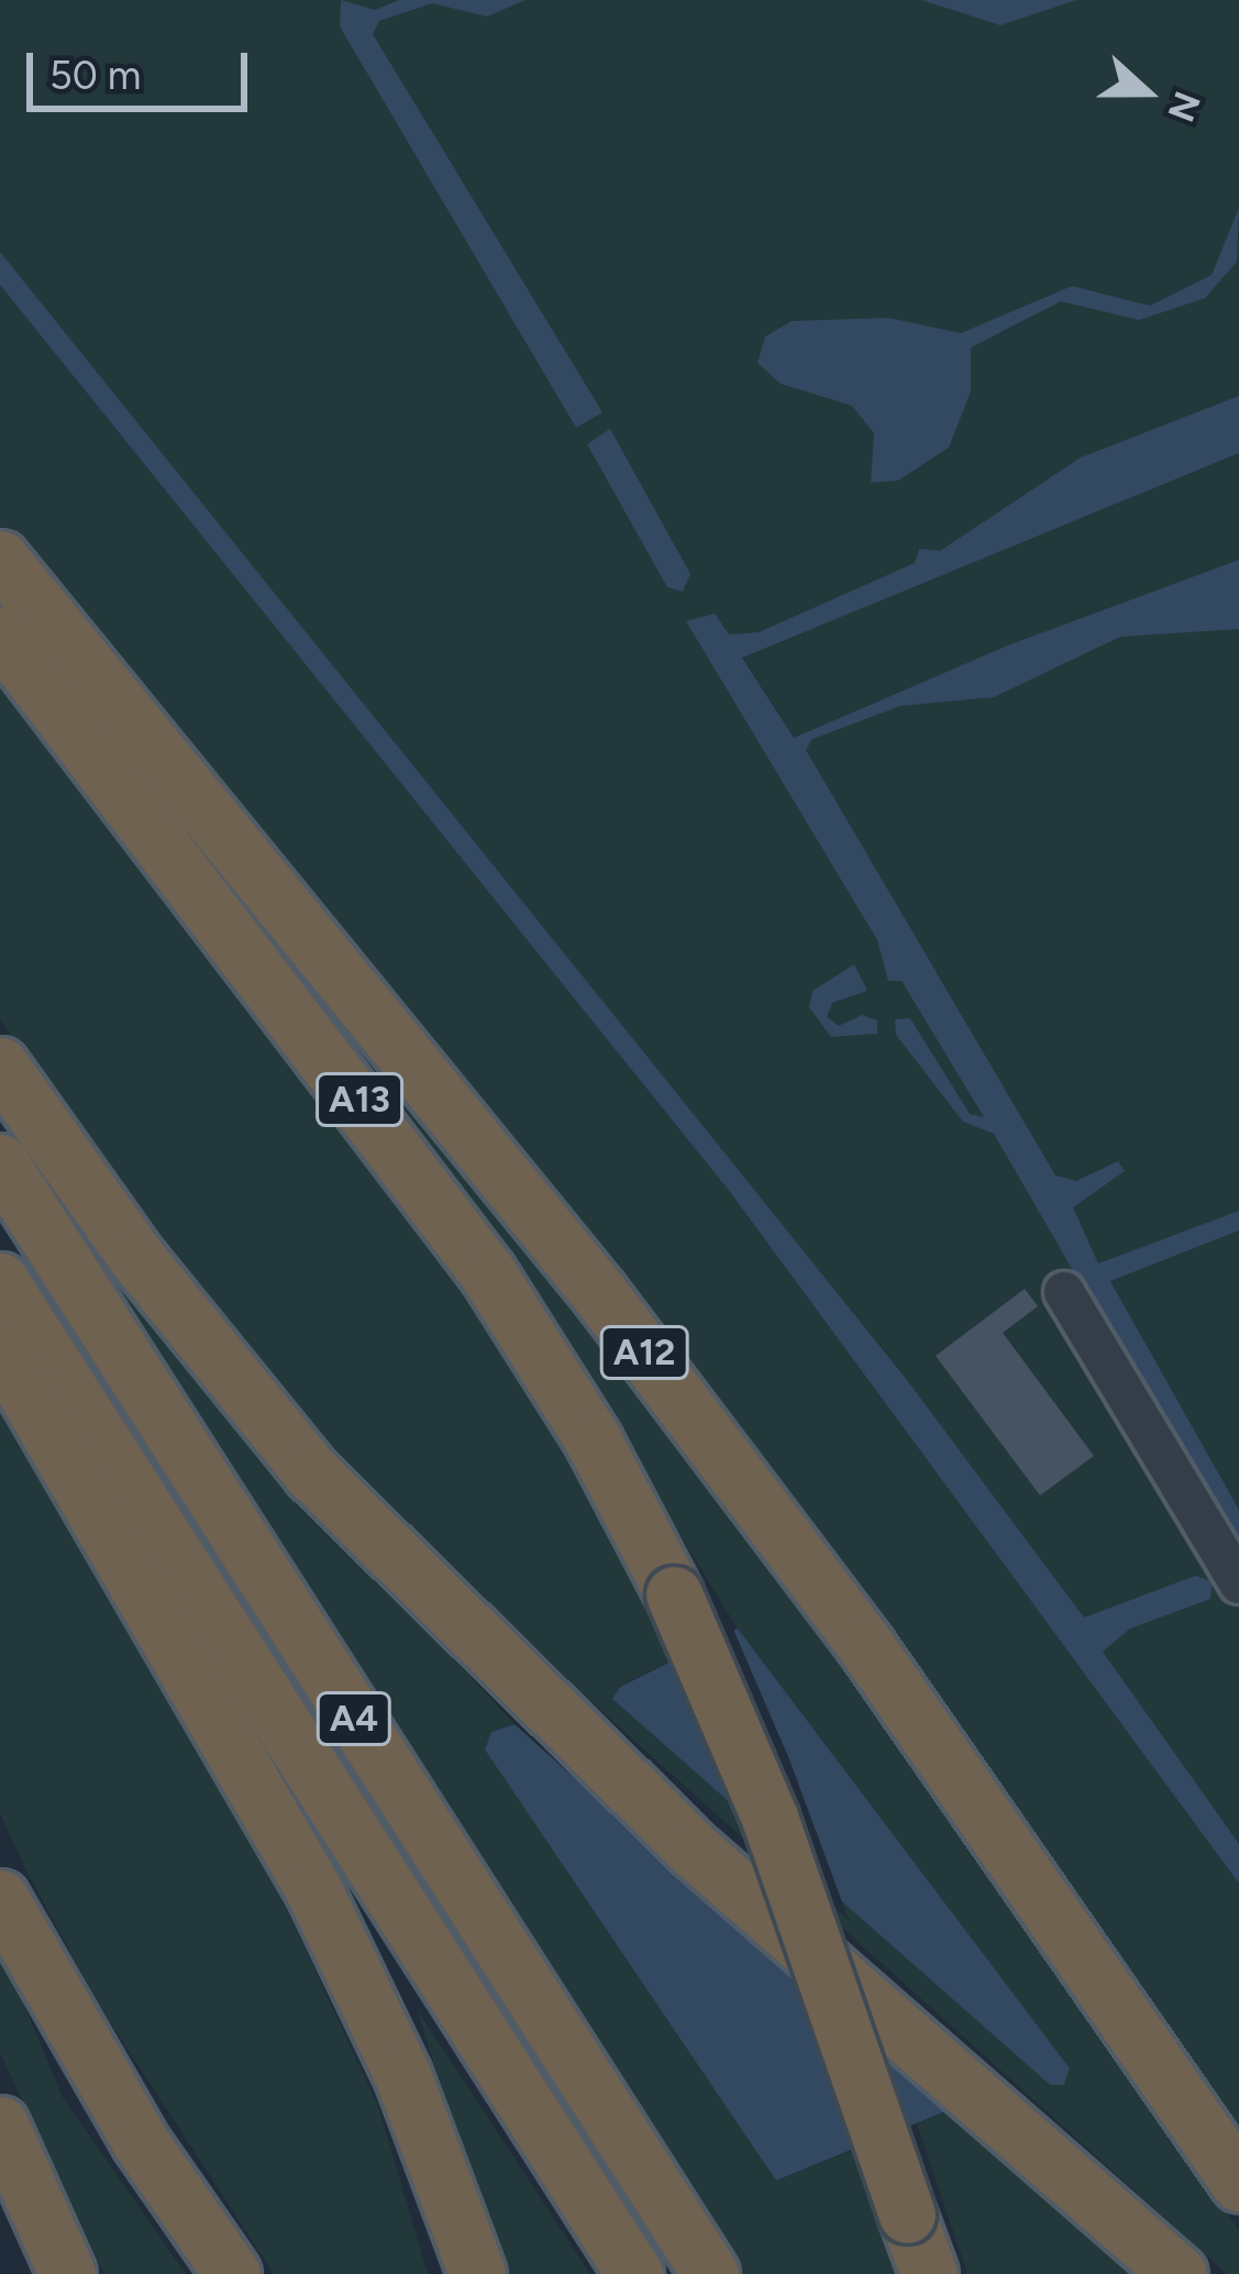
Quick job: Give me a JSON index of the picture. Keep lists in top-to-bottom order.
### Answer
{
  "streets": {
    "highway": ["A13", "A12", "A4"]
  },
  "scale_bar": "50 m",
  "north": "right"
}
